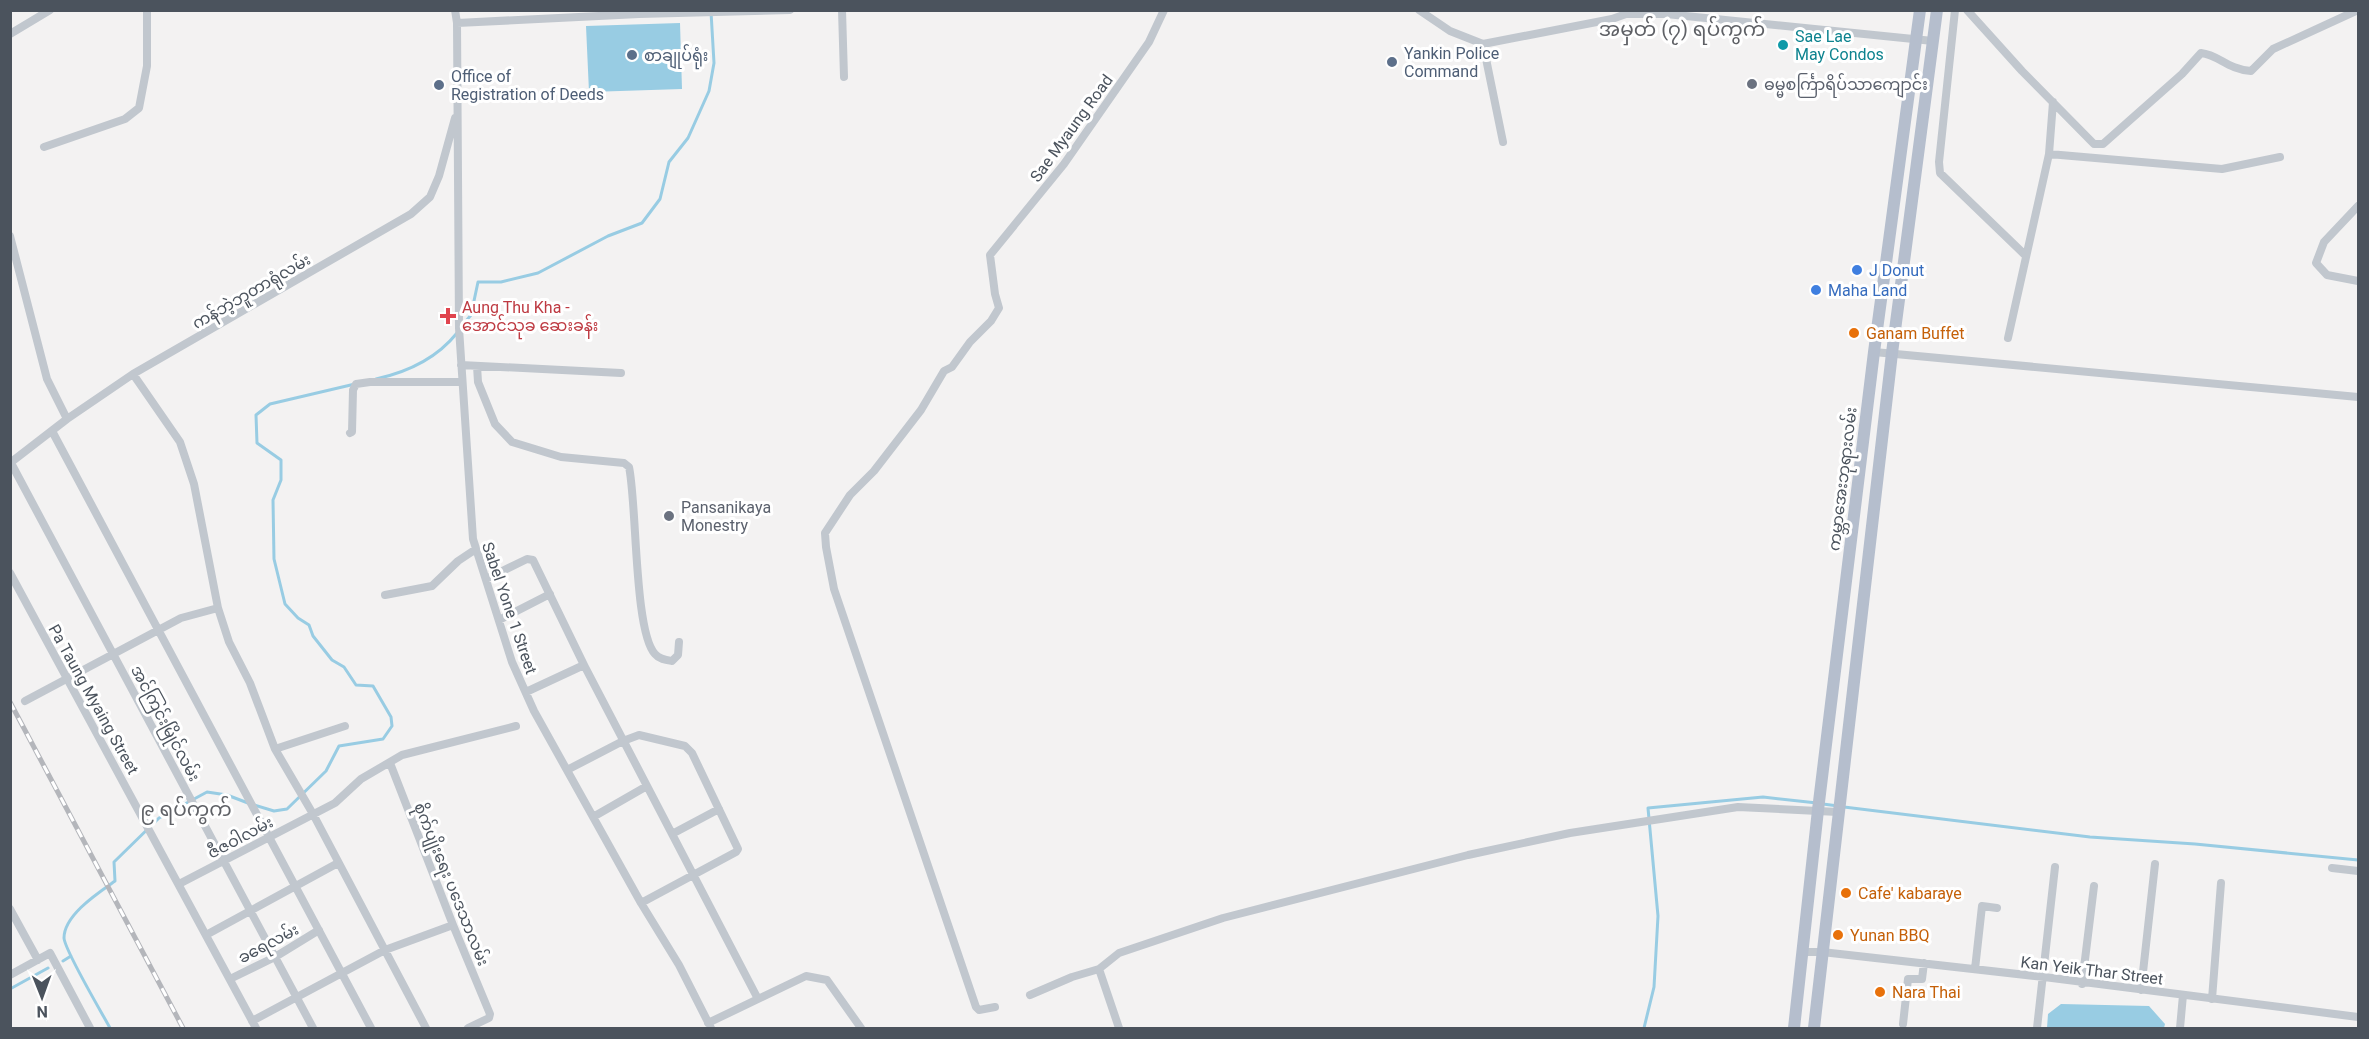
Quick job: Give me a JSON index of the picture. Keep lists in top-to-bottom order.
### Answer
{
  "streets": {
    "main road": ["ကမ္ဘာအေးဘုရားလမ်း"],
    "street": [
      "Sae Myaung Road",
      "ကန်ဘဲ့ဘူတာရုံလမ်း",
      "Sabel Yone 1 Street",
      "Pa Taung Myaing Street",
      "အင်ကြင်းမြိုင်လမ်း",
      "ဇီဇဝါလမ်း",
      "စိုက်ပျိုးရေး ပဒေသာလမ်း",
      "ခရေလမ်း",
      "Kan Yeik Thar Street"
    ]
  },
  "crossings": [
    ["ကန်ဘဲ့ဘူတာရုံလမ်း", "Sabel Yone 1 Street"],
    ["ကန်ဘဲ့ဘူတာရုံလမ်း", "အင်ကြင်းမြိုင်လမ်း"],
    ["ကမ္ဘာအေးဘုရားလမ်း", "Kan Yeik Thar Street"],
    ["Pa Taung Myaing Street", "ဇီဇဝါလမ်း"],
    ["Pa Taung Myaing Street", "ခရေလမ်း"],
    ["အင်ကြင်းမြိုင်လမ်း", "ဇီဇဝါလမ်း"],
    ["အင်ကြင်းမြိုင်လမ်း", "ခရေလမ်း"],
    ["ဇီဇဝါလမ်း", "စိုက်ပျိုးရေး ပဒေသာလမ်း"]
  ],
  "districts": ["အမှတ် (၇) ရပ်ကွက်", "၉ ရပ်ကွက်"],
  "places": {
    "other": [
      "Sae Lae May Condos",
      "စာချုပ်ရုံး",
      "Yankin Police Command",
      "ဓမ္မစင်္ကြာရိပ်သာကျောင်း",
      "Office of Registration of Deeds",
      "J Donut",
      "Maha Land",
      "Ganam Buffet",
      "Pansanikaya Monestry",
      "Cafe' kabaraye",
      "Yunan BBQ",
      "Nara Thai"
    ],
    "health": ["Aung Thu Kha - အောင်သုခ ဆေးခန်း"]
  },
  "north": "bottom"
}
